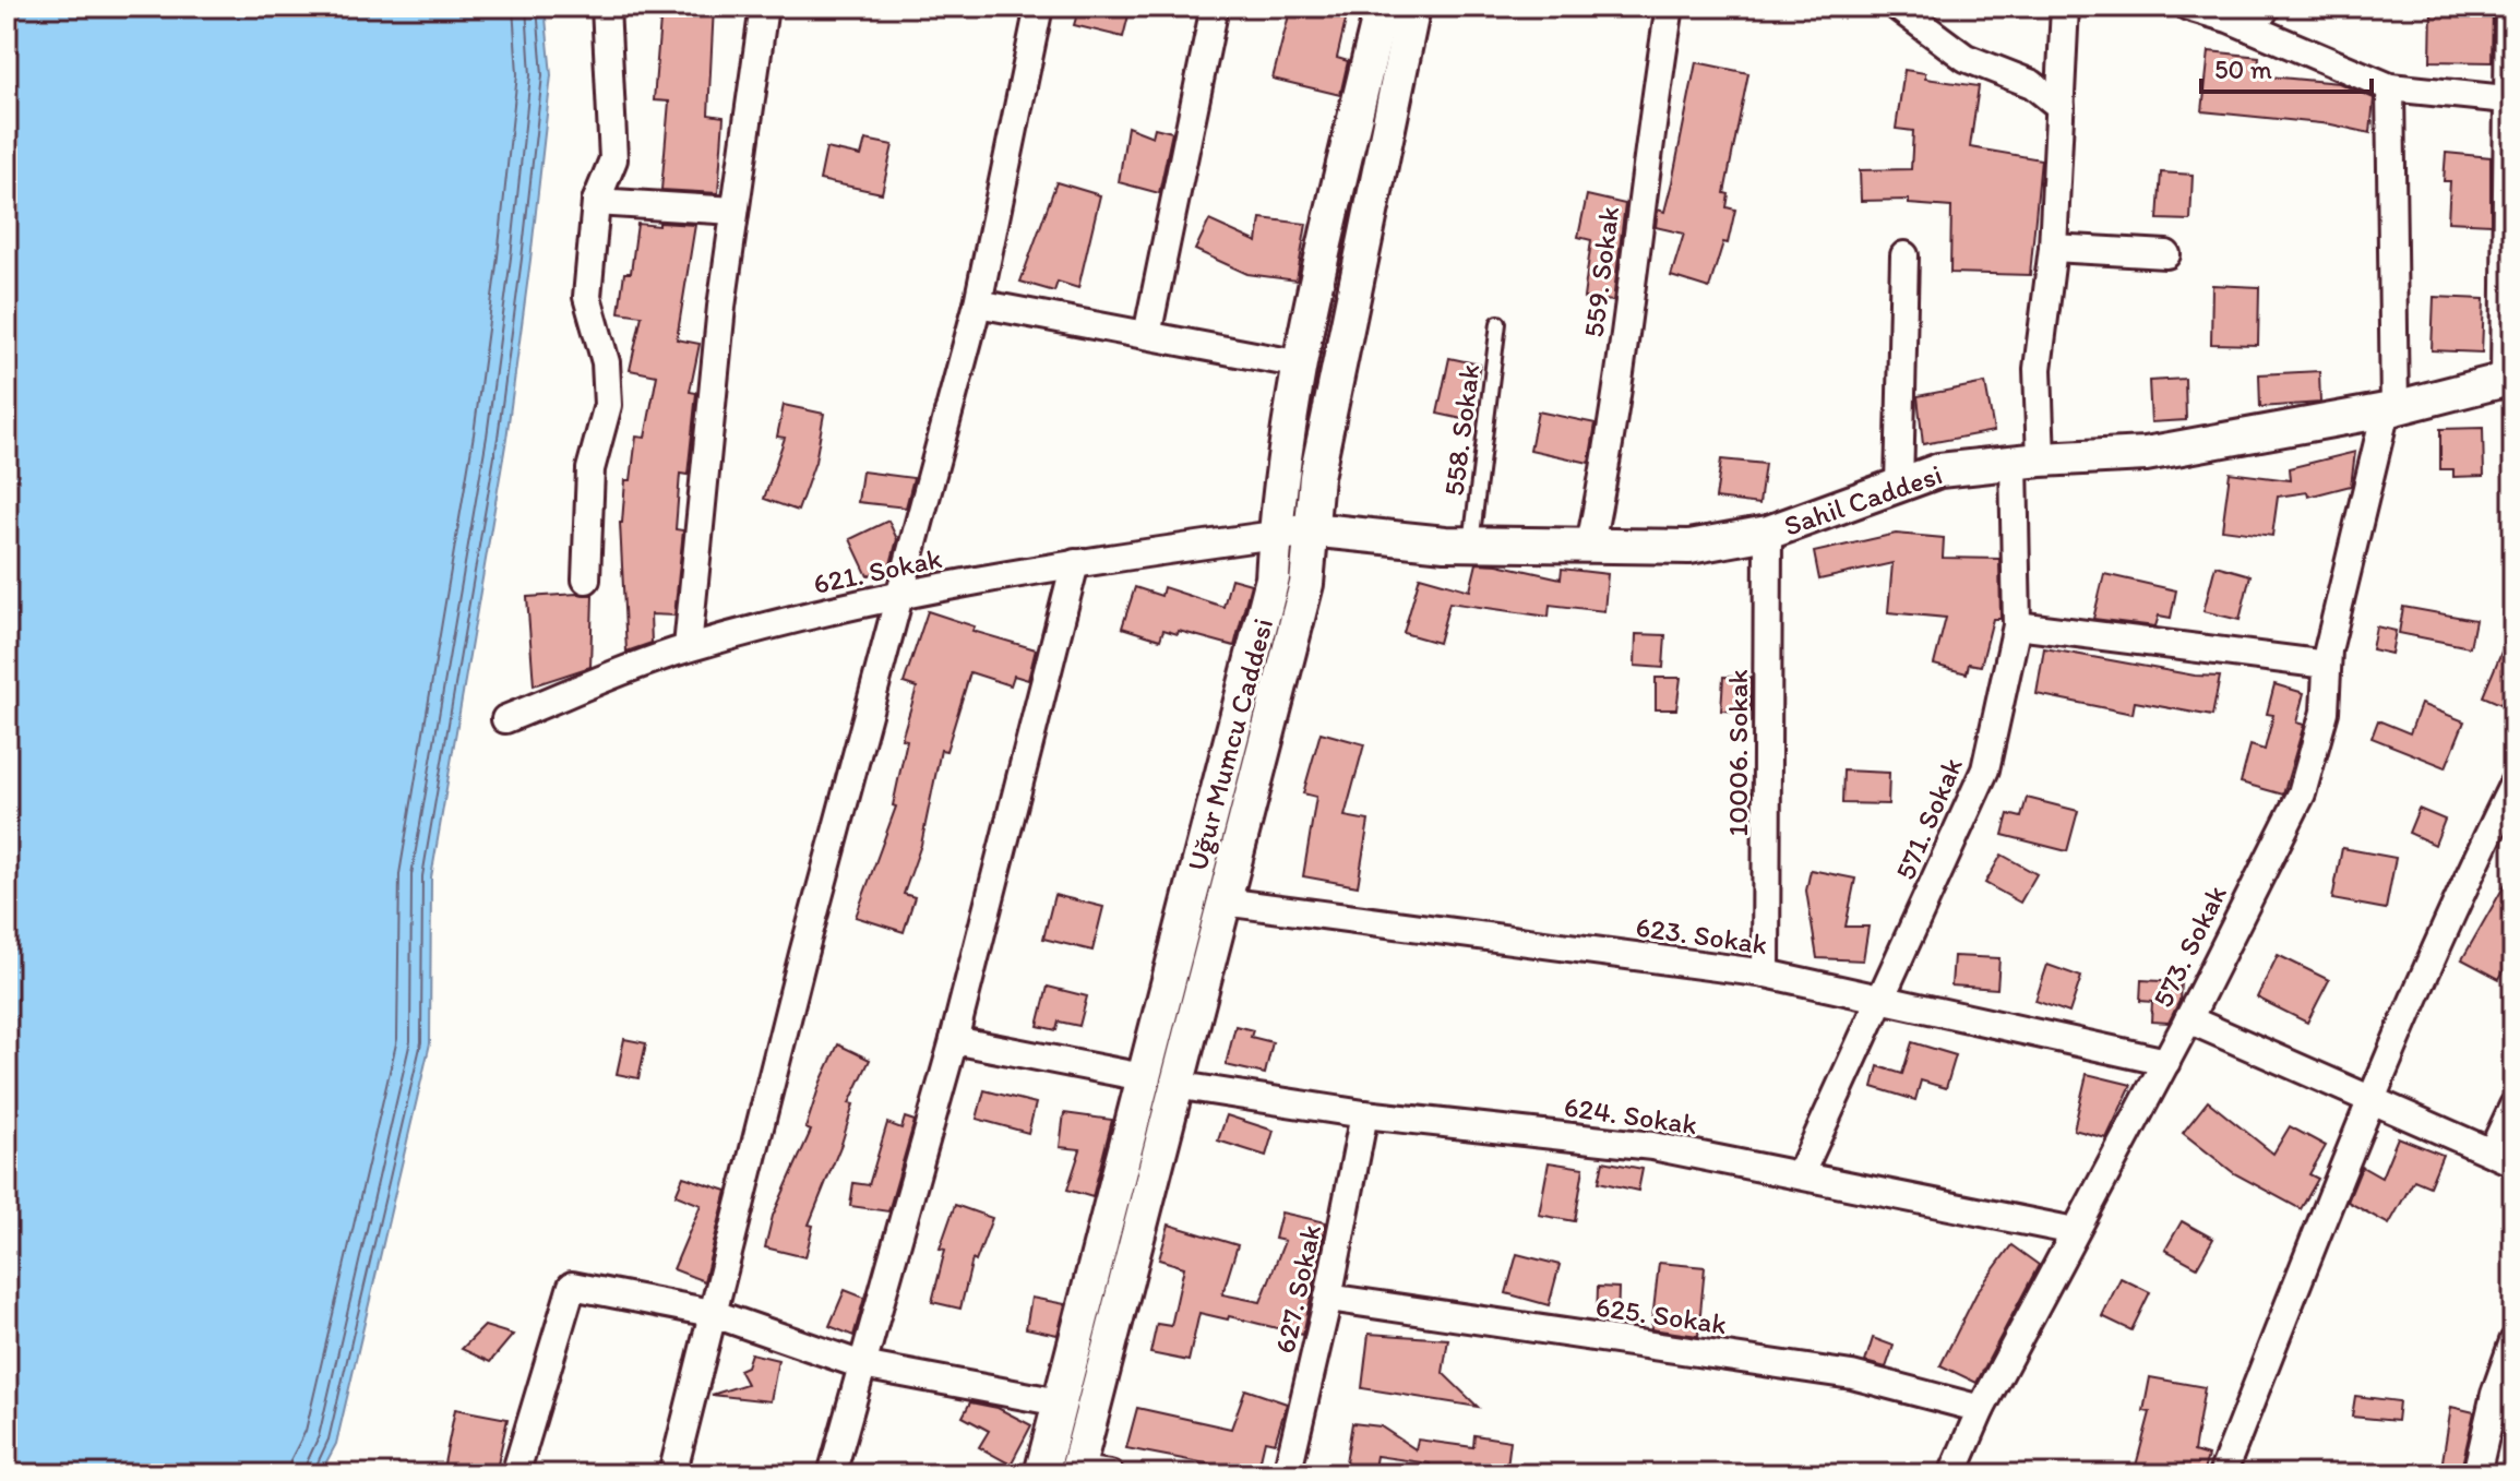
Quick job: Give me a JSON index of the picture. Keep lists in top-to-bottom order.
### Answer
{
  "streets": {
    "street": [
      "559. Sokak",
      "Sahil Caddesi",
      "621. Sokak",
      "Uğur Mumcu Caddesi",
      "10006. Sokak",
      "571. Sokak",
      "623. Sokak",
      "573. Sokak",
      "624. Sokak",
      "627. Sokak",
      "625. Sokak"
    ],
    "lane": ["558. Sokak"]
  },
  "crossings": [
    ["559. Sokak", "Sahil Caddesi"],
    ["558. Sokak", "Sahil Caddesi"],
    ["Sahil Caddesi", "621. Sokak"],
    ["Sahil Caddesi", "Uğur Mumcu Caddesi"],
    ["Sahil Caddesi", "10006. Sokak"],
    ["Sahil Caddesi", "571. Sokak"],
    ["Sahil Caddesi", "573. Sokak"],
    ["621. Sokak", "Uğur Mumcu Caddesi"],
    ["Uğur Mumcu Caddesi", "623. Sokak"],
    ["Uğur Mumcu Caddesi", "624. Sokak"],
    ["10006. Sokak", "623. Sokak"],
    ["571. Sokak", "623. Sokak"],
    ["571. Sokak", "624. Sokak"],
    ["623. Sokak", "573. Sokak"],
    ["573. Sokak", "624. Sokak"],
    ["573. Sokak", "625. Sokak"],
    ["624. Sokak", "627. Sokak"],
    ["627. Sokak", "625. Sokak"]
  ],
  "scale_bar": "50 m"
}
